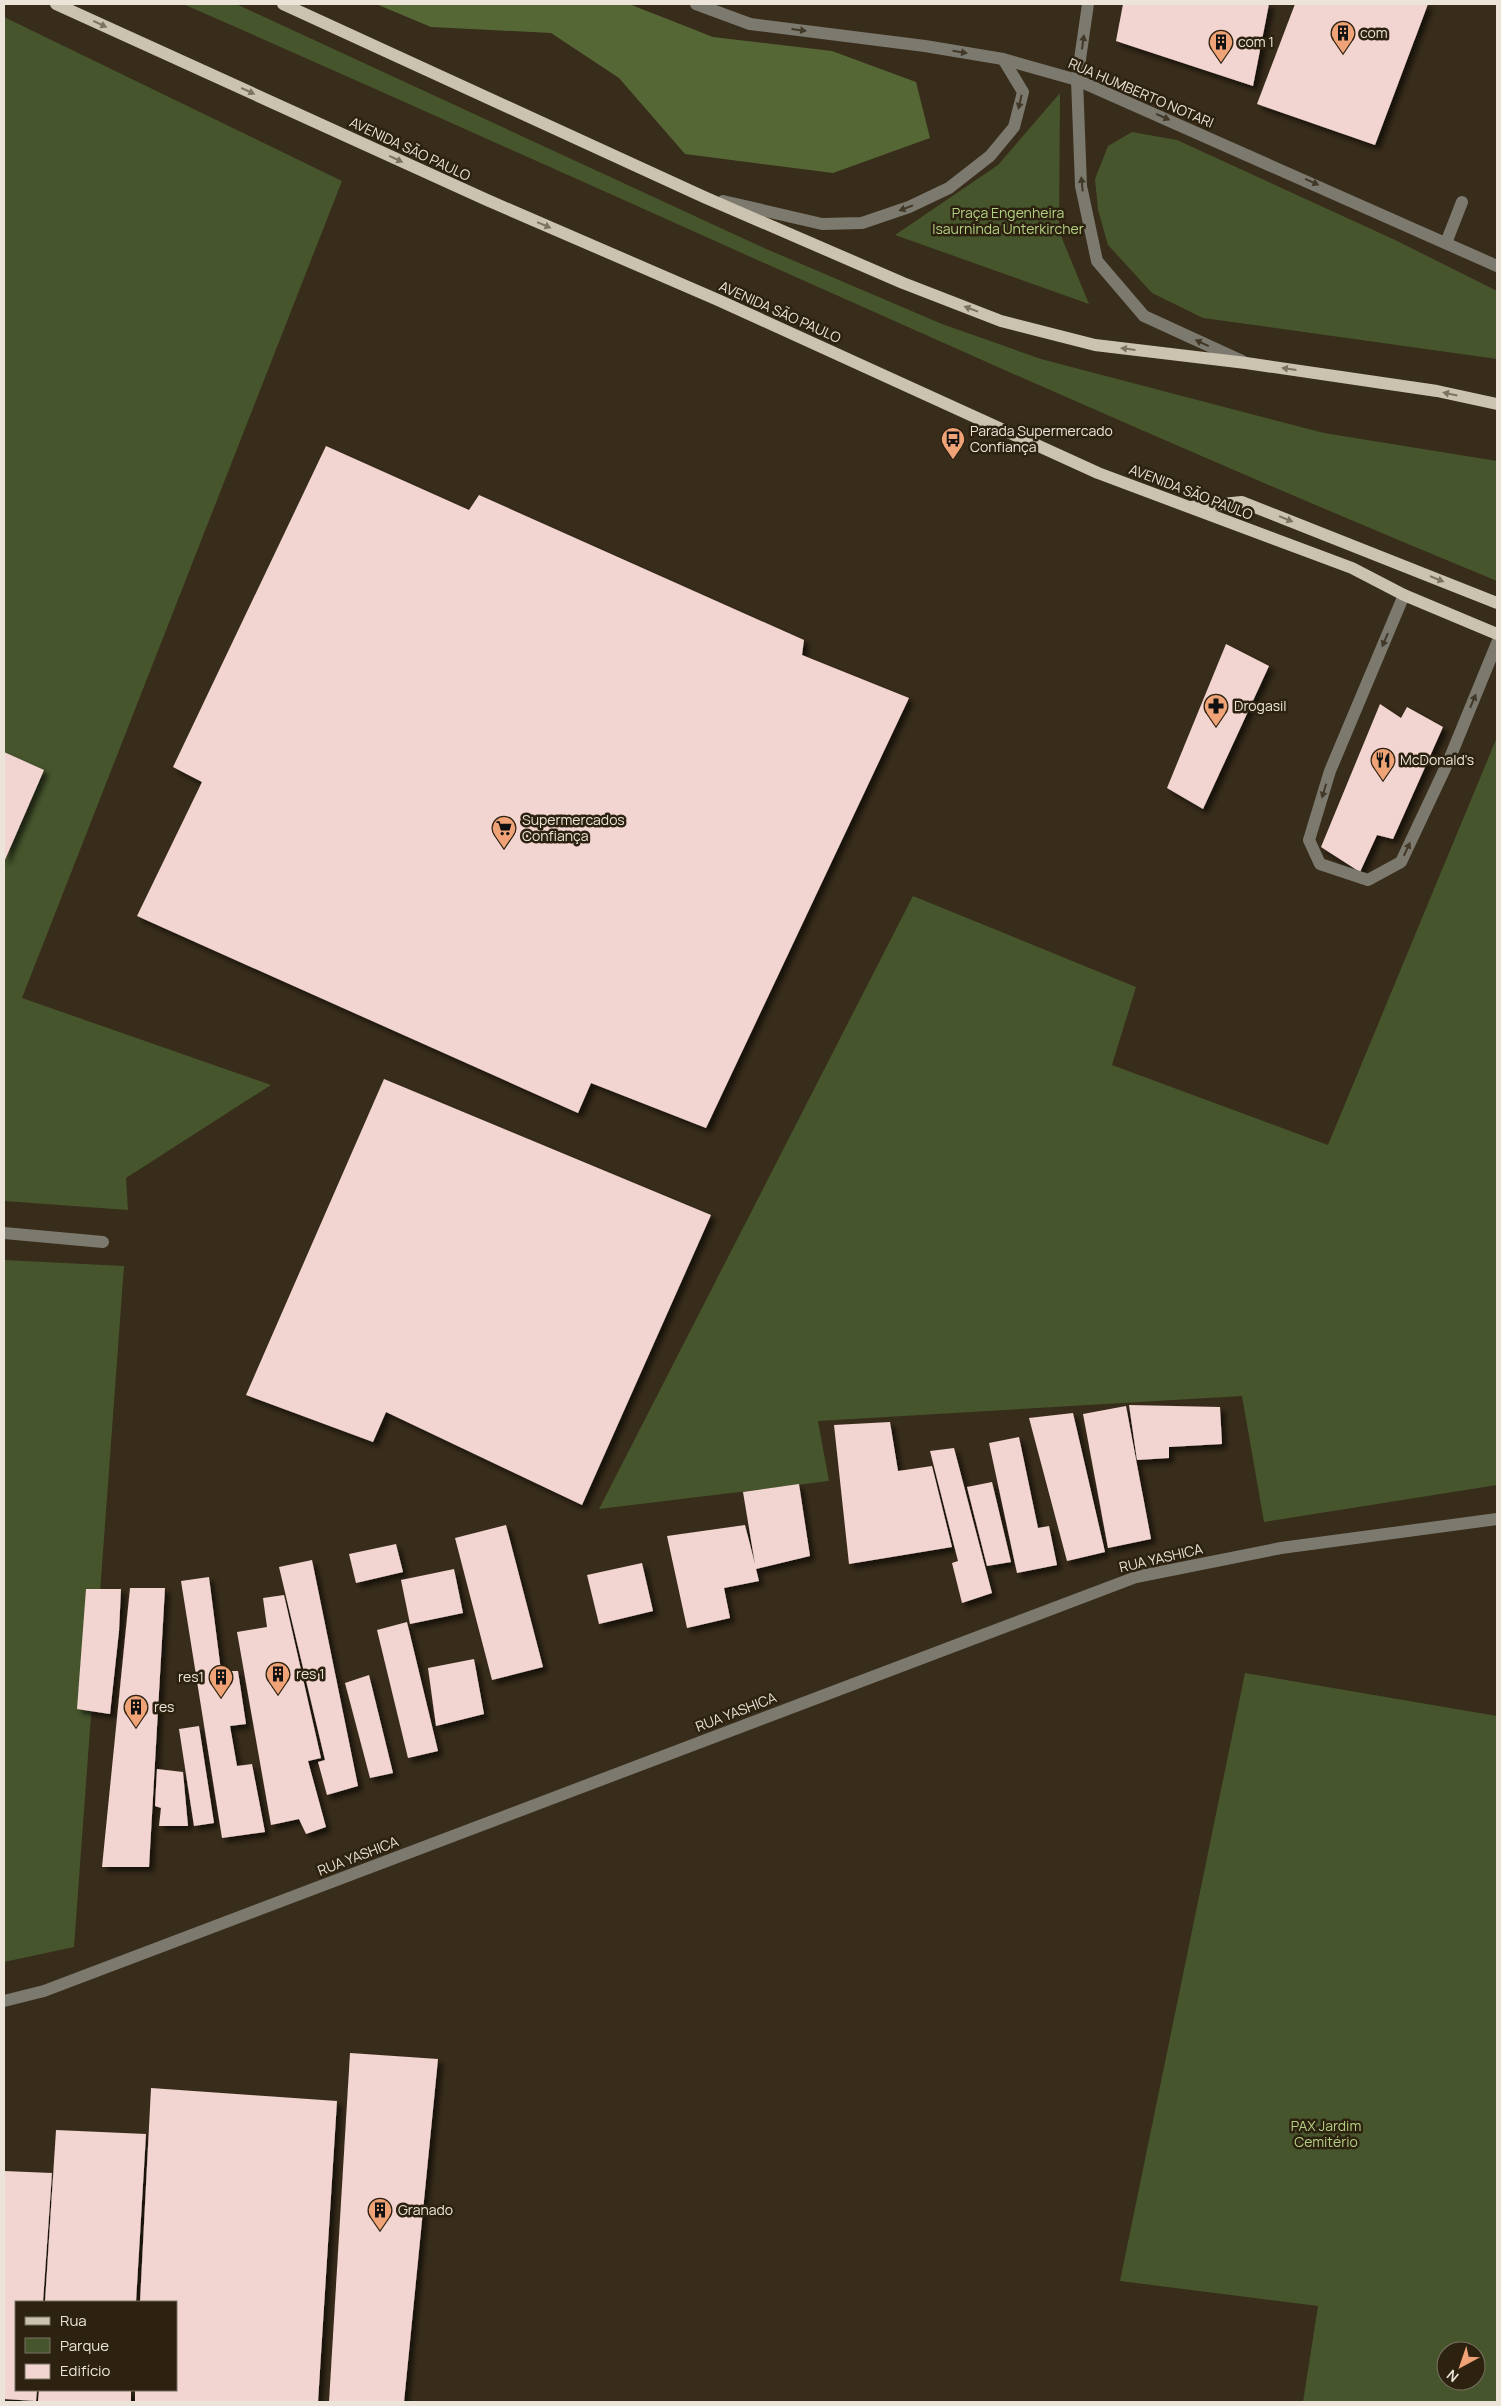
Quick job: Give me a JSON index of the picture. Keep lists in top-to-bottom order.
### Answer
{
  "streets": {
    "main road": ["AVENIDA SÃO PAULO"],
    "street": ["RUA HUMBERTO NOTARI", "RUA YASHICA"]
  },
  "one_way": ["RUA HUMBERTO NOTARI"],
  "parks": ["Praça Engenheira Isaurninda Unterkircher", "PAX Jardim Cemitério"],
  "places": {
    "building": [
      "com",
      "com 1",
      "res 1",
      "res1",
      "res",
      "Granado"
    ],
    "bus stop": ["Parada Supermercado Confiança"],
    "pharmacy": ["Drogasil"],
    "restaurant": ["McDonald's"],
    "supermarket": ["Supermercados Confiança"]
  },
  "legend": ["Rua", "Parque", "Edifício"],
  "north": "bottom left"
}
